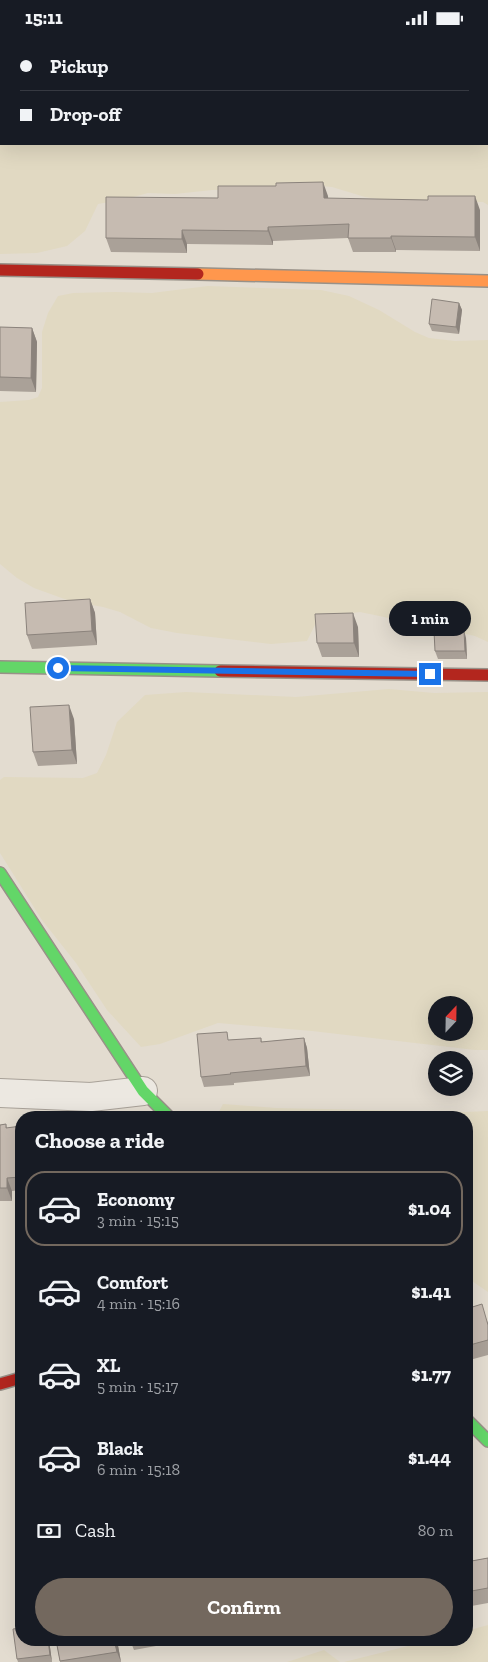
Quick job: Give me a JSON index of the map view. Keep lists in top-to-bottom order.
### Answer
{
  "north": "top",
  "page": {
    "status": "15:11",
    "banner": ["Pickup", "Drop-off"],
    "bubble": "1 min",
    "heading": "Choose a ride",
    "list": [
      {
        "name": "Economy",
        "note": "3 min · 15:15",
        "value": "$1.04"
      },
      {
        "name": "Comfort",
        "note": "4 min · 15:16",
        "value": "$1.41"
      },
      {
        "name": "XL",
        "note": "5 min · 15:17",
        "value": "$1.77"
      },
      {
        "name": "Black",
        "note": "6 min · 15:18",
        "value": "$1.44"
      }
    ],
    "pay": ["Cash", "80 m"],
    "buttons": "Confirm"
  }
}
